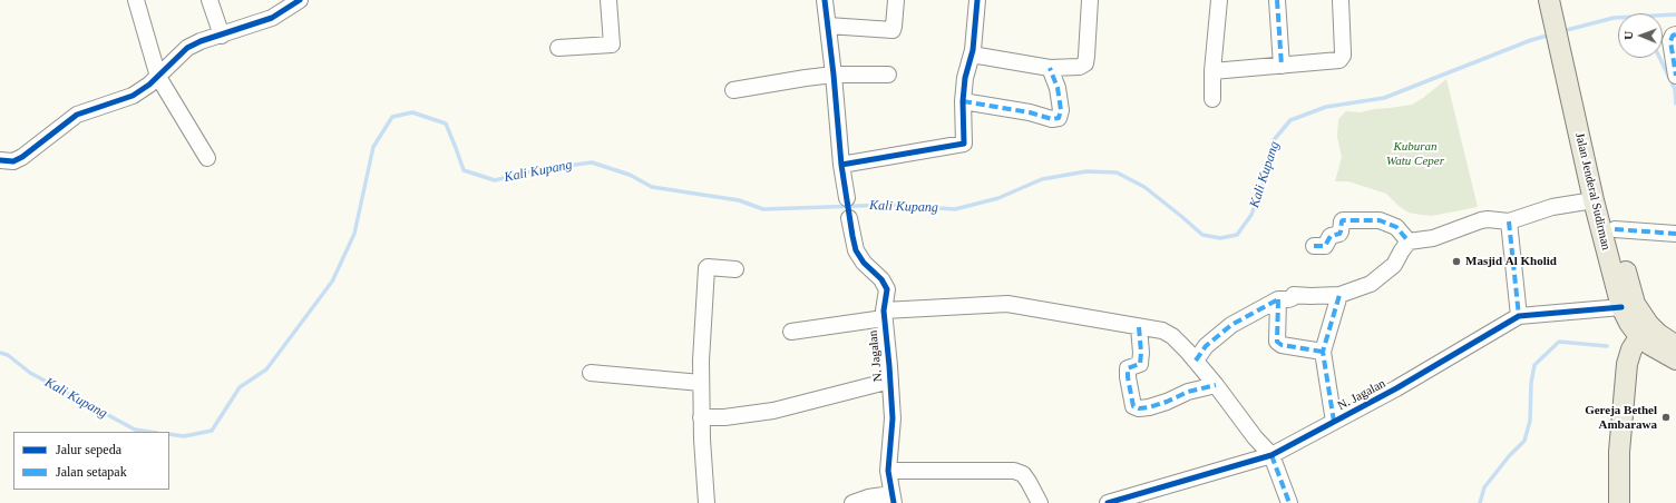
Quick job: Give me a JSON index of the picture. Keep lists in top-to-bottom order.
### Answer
{
  "streets": {
    "main road": ["Jalan Jenderal Sudirman"],
    "street": ["N. Jagalan"]
  },
  "crossings": [
    ["Jalan Jenderal Sudirman", "N. Jagalan"]
  ],
  "water": ["Kali Kupang"],
  "parks": ["Kuburan Watu Ceper"],
  "places": ["Masjid Al Kholid", "Gereja Bethel Ambarawa"],
  "legend": ["Jalur sepeda", "Jalan setapak"],
  "north": "left"
}
